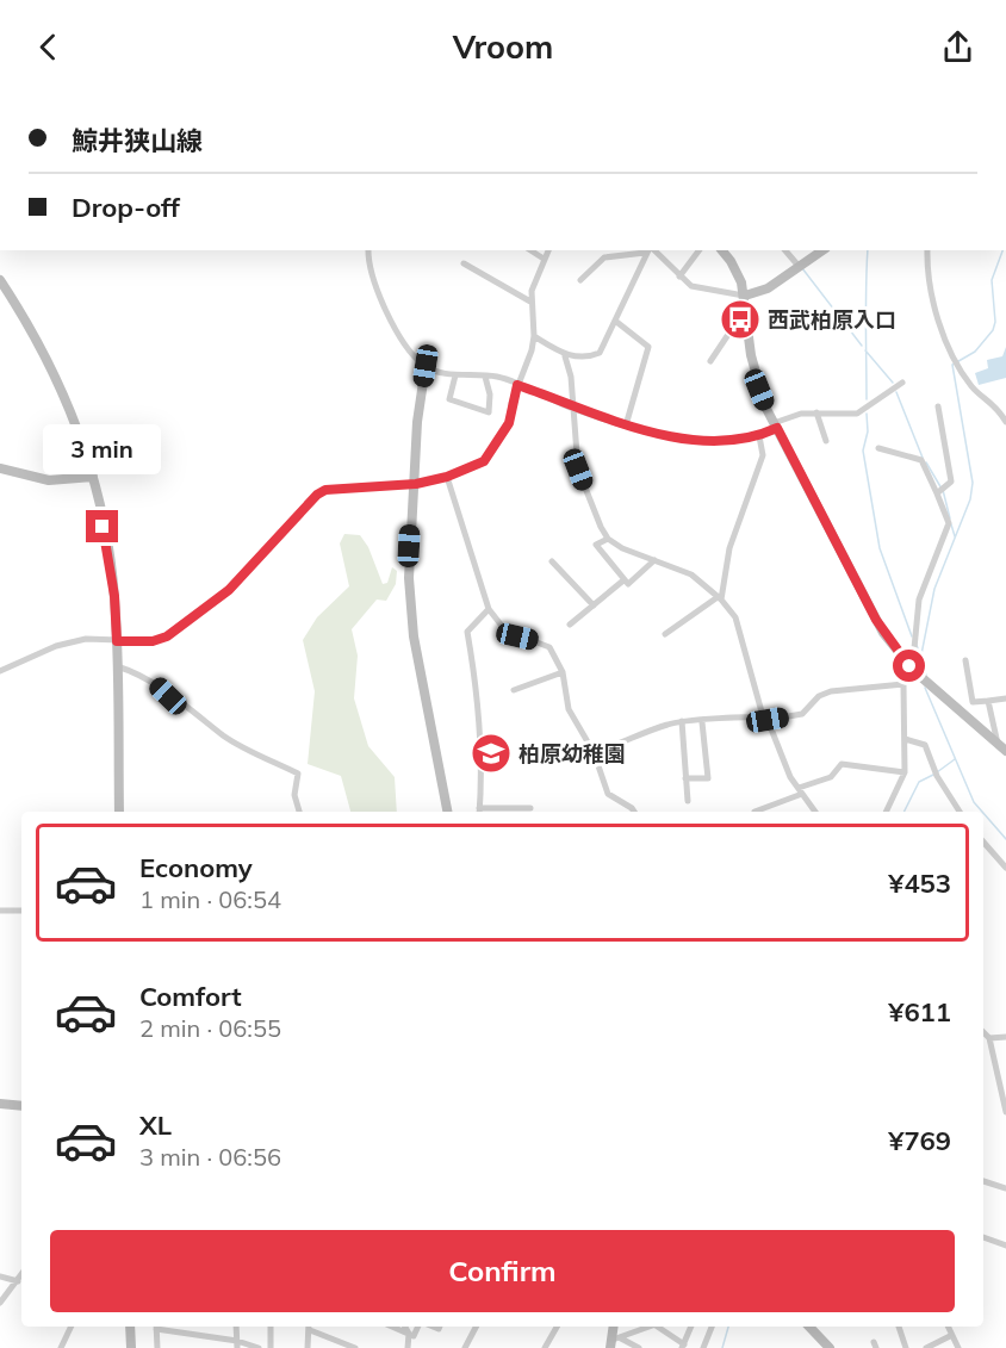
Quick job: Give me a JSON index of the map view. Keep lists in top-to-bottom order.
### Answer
{
  "places": {
    "bus stop": ["西武柏原入口"],
    "school or university": ["柏原幼稚園"]
  },
  "page": {
    "header": "Vroom",
    "banner": ["鯨井狭山線", "Drop-off"],
    "bubble": "3 min",
    "list": [
      {
        "name": "Economy",
        "note": "1 min · 06:54",
        "value": "¥453"
      },
      {
        "name": "Comfort",
        "note": "2 min · 06:55",
        "value": "¥611"
      },
      {
        "name": "XL",
        "note": "3 min · 06:56",
        "value": "¥769"
      }
    ],
    "buttons": "Confirm"
  }
}
